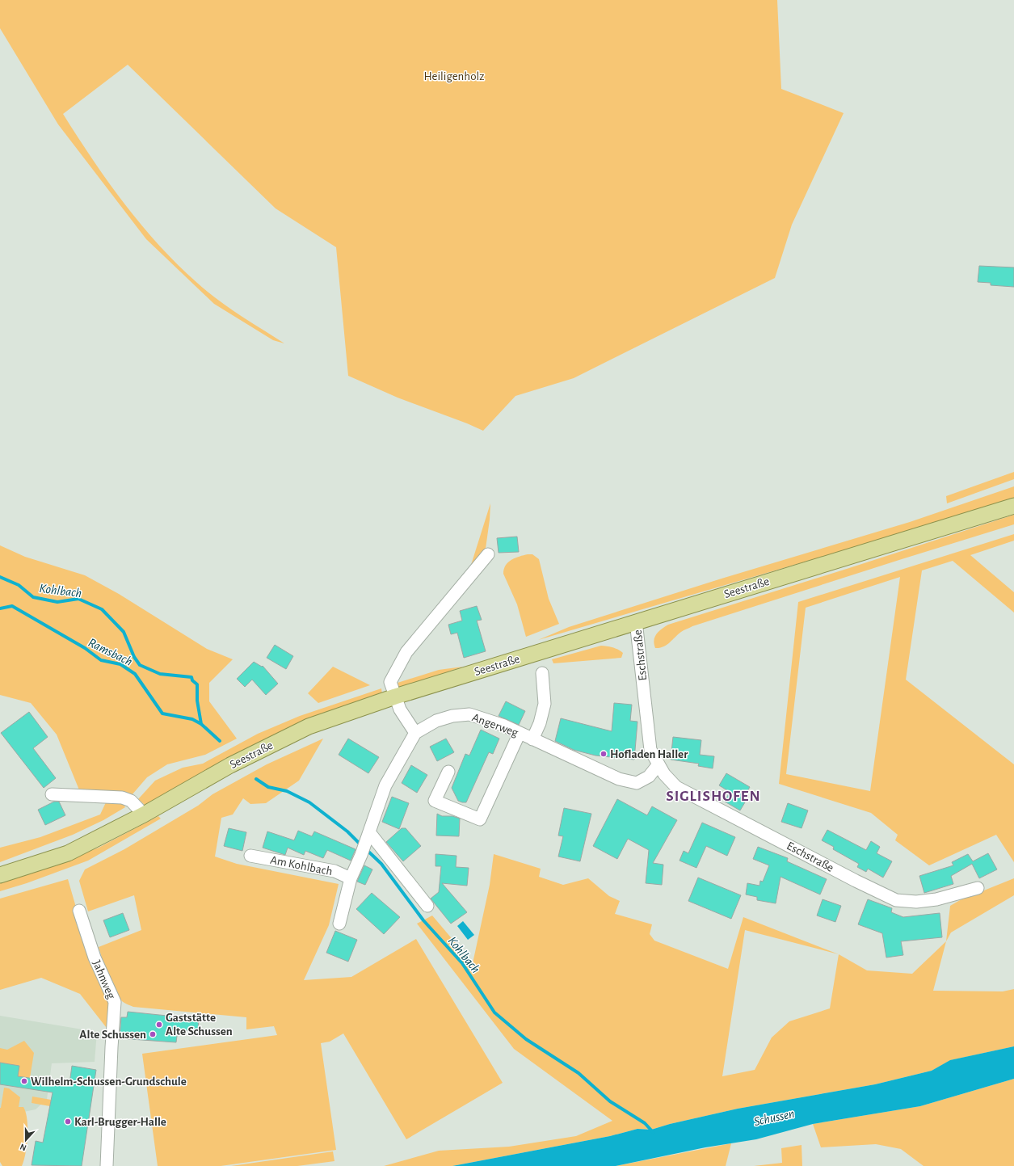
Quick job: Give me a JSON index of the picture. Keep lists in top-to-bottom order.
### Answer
{
  "streets": {
    "main road": ["Seestraße"],
    "street": [
      "Eschstraße",
      "Angerweg",
      "Am Kohlbach",
      "Jahnweg"
    ]
  },
  "crossings": [
    ["Seestraße", "Eschstraße"]
  ],
  "districts": ["SIGLISHOFEN"],
  "water": ["Kohlbach", "Ramsbach", "Schussen"],
  "parks": ["Heiligenholz"],
  "places": [
    "Hofladen Haller",
    "Gaststätte Alte Schussen",
    "Alte Schussen",
    "Wilhelm-Schussen-Grundschule",
    "Karl-Brugger-Halle"
  ],
  "north": "bottom"
}
